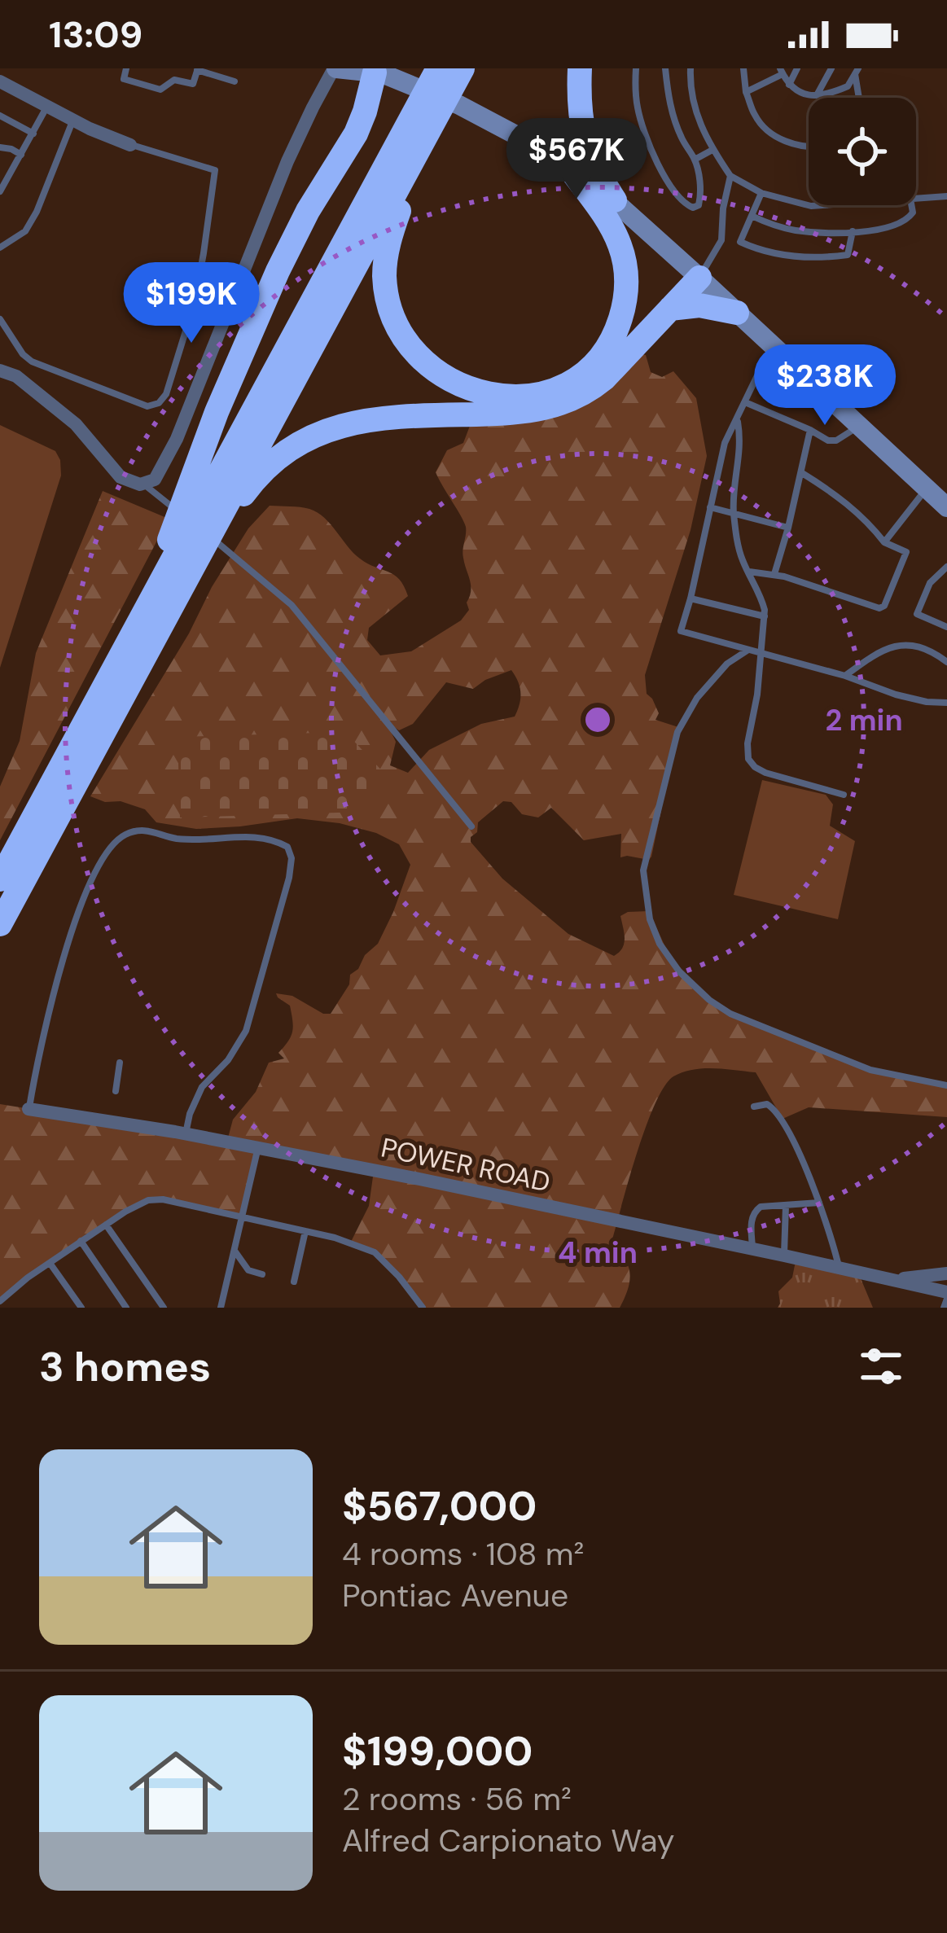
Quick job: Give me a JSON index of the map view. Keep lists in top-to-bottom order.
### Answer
{
  "streets": {
    "street": ["POWER ROAD"]
  },
  "page": {
    "status": "13:09",
    "price": ["$567K", "$199K", "$238K"],
    "heading": "3 homes",
    "list": [
      {
        "name": "$567,000",
        "note": "4 rooms · 108 m² · Pontiac Avenue"
      },
      {
        "name": "$199,000",
        "note": "2 rooms · 56 m² · Alfred Carpionato Way"
      }
    ]
  },
  "rings": ["2 min", "4 min"]
}
